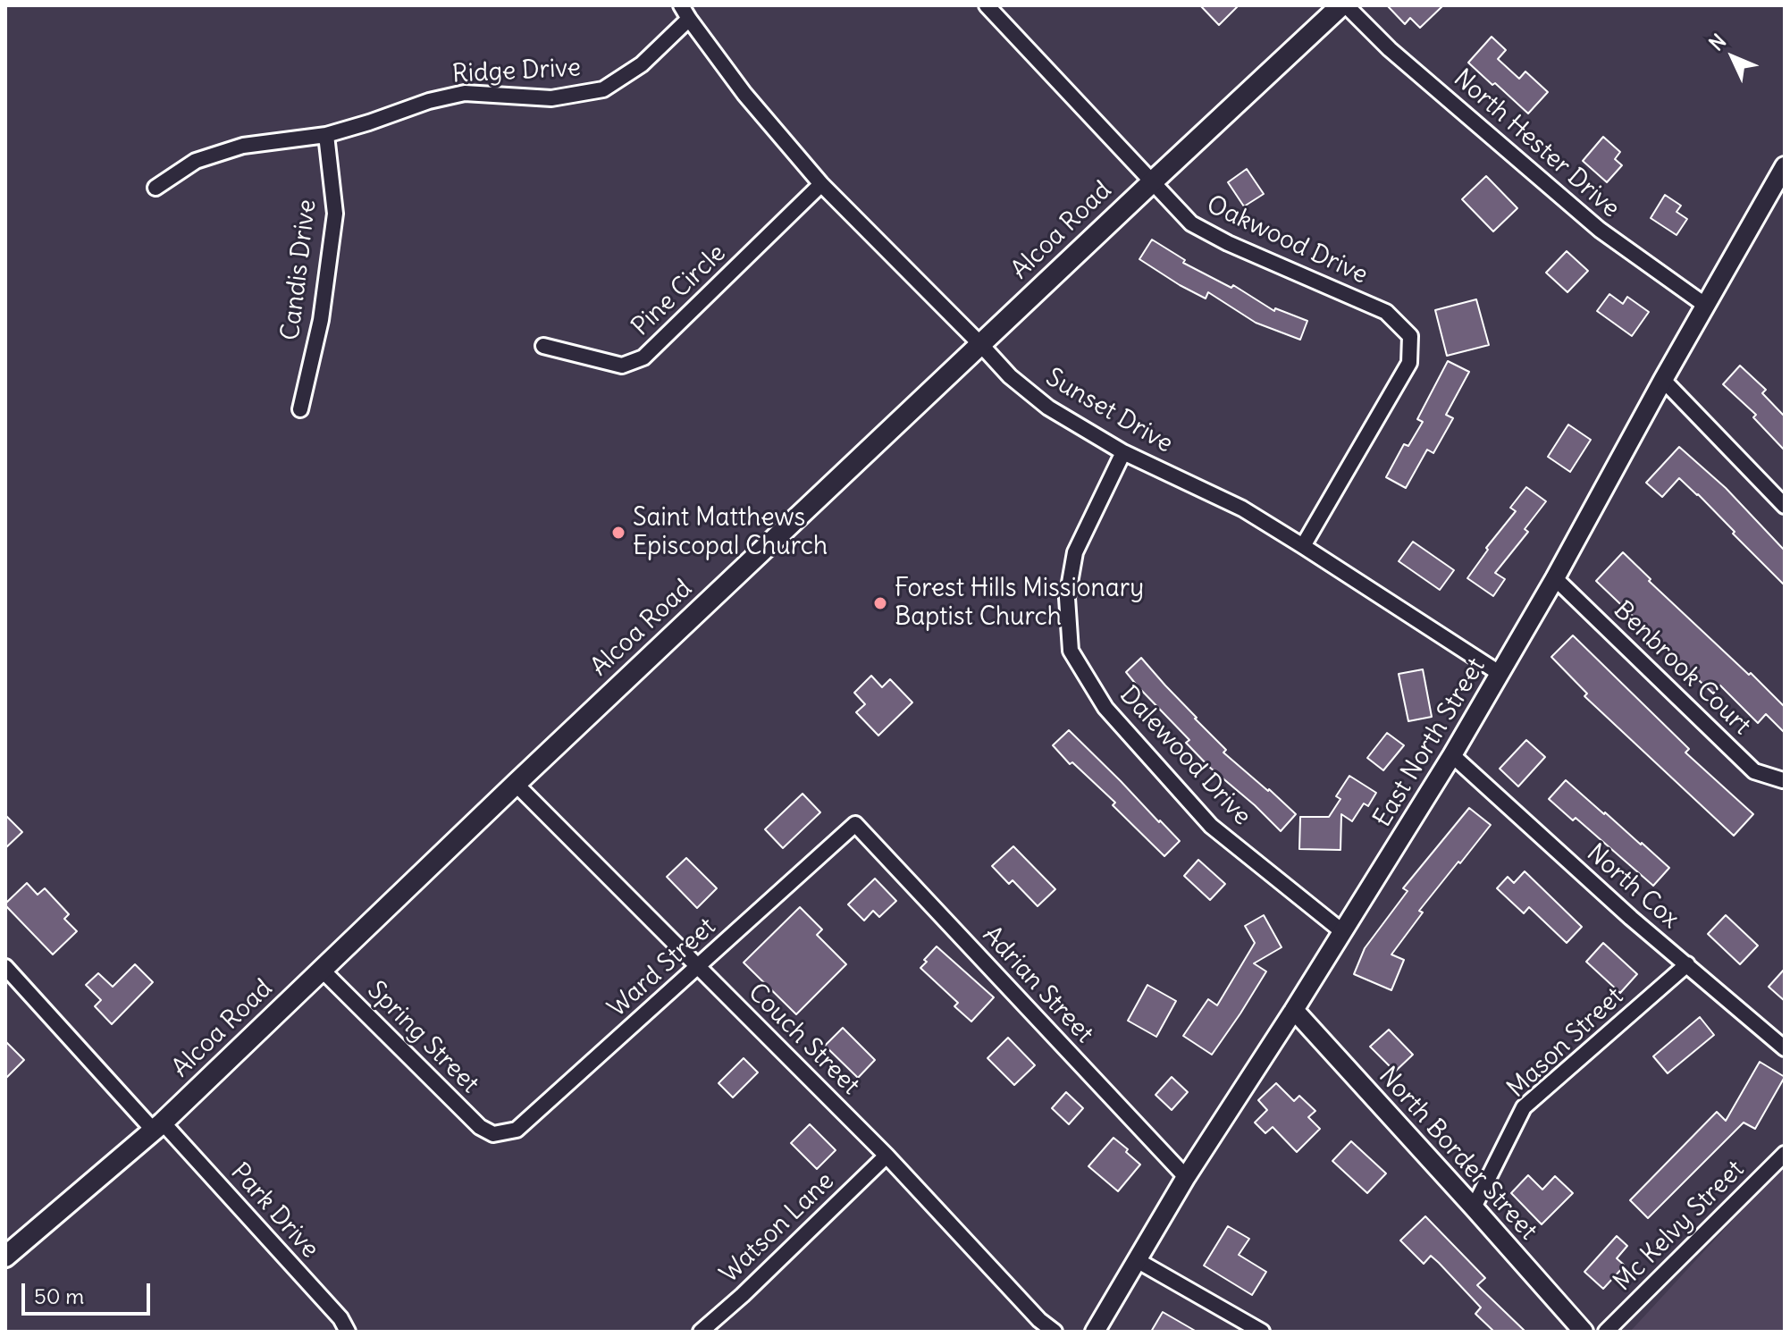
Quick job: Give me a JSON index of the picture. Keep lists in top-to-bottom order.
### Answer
{
  "streets": {
    "main road": ["Alcoa Road"],
    "street": [
      "Ridge Drive",
      "North Hester Drive",
      "Oakwood Drive",
      "Candis Drive",
      "Pine Circle",
      "Sunset Drive",
      "Benbrook Court",
      "East North Street",
      "Dalewood Drive",
      "North Cox",
      "Ward Street",
      "Adrian Street",
      "Spring Street",
      "Couch Street",
      "Mason Street",
      "North Border Street",
      "Park Drive",
      "Mc Kelvy Street",
      "Watson Lane"
    ]
  },
  "crossings": [
    ["Ridge Drive", "Candis Drive"],
    ["Ridge Drive", "Sunset Drive"],
    ["North Hester Drive", "Alcoa Road"],
    ["North Hester Drive", "East North Street"],
    ["Alcoa Road", "Oakwood Drive"],
    ["Alcoa Road", "Sunset Drive"],
    ["Alcoa Road", "Spring Street"],
    ["Alcoa Road", "Couch Street"],
    ["Alcoa Road", "Park Drive"],
    ["Oakwood Drive", "Sunset Drive"],
    ["Pine Circle", "Sunset Drive"],
    ["Sunset Drive", "East North Street"],
    ["Sunset Drive", "Dalewood Drive"],
    ["Benbrook Court", "East North Street"],
    ["East North Street", "Dalewood Drive"],
    ["East North Street", "North Cox"],
    ["East North Street", "Adrian Street"],
    ["East North Street", "North Border Street"],
    ["North Cox", "Mason Street"],
    ["Ward Street", "Adrian Street"],
    ["Ward Street", "Spring Street"],
    ["Ward Street", "Couch Street"],
    ["Couch Street", "Watson Lane"],
    ["Mason Street", "North Border Street"]
  ],
  "places": ["Saint Matthews Episcopal Church", "Forest Hills Missionary Baptist Church"],
  "scale_bar": "50 m",
  "north": "top left"
}
